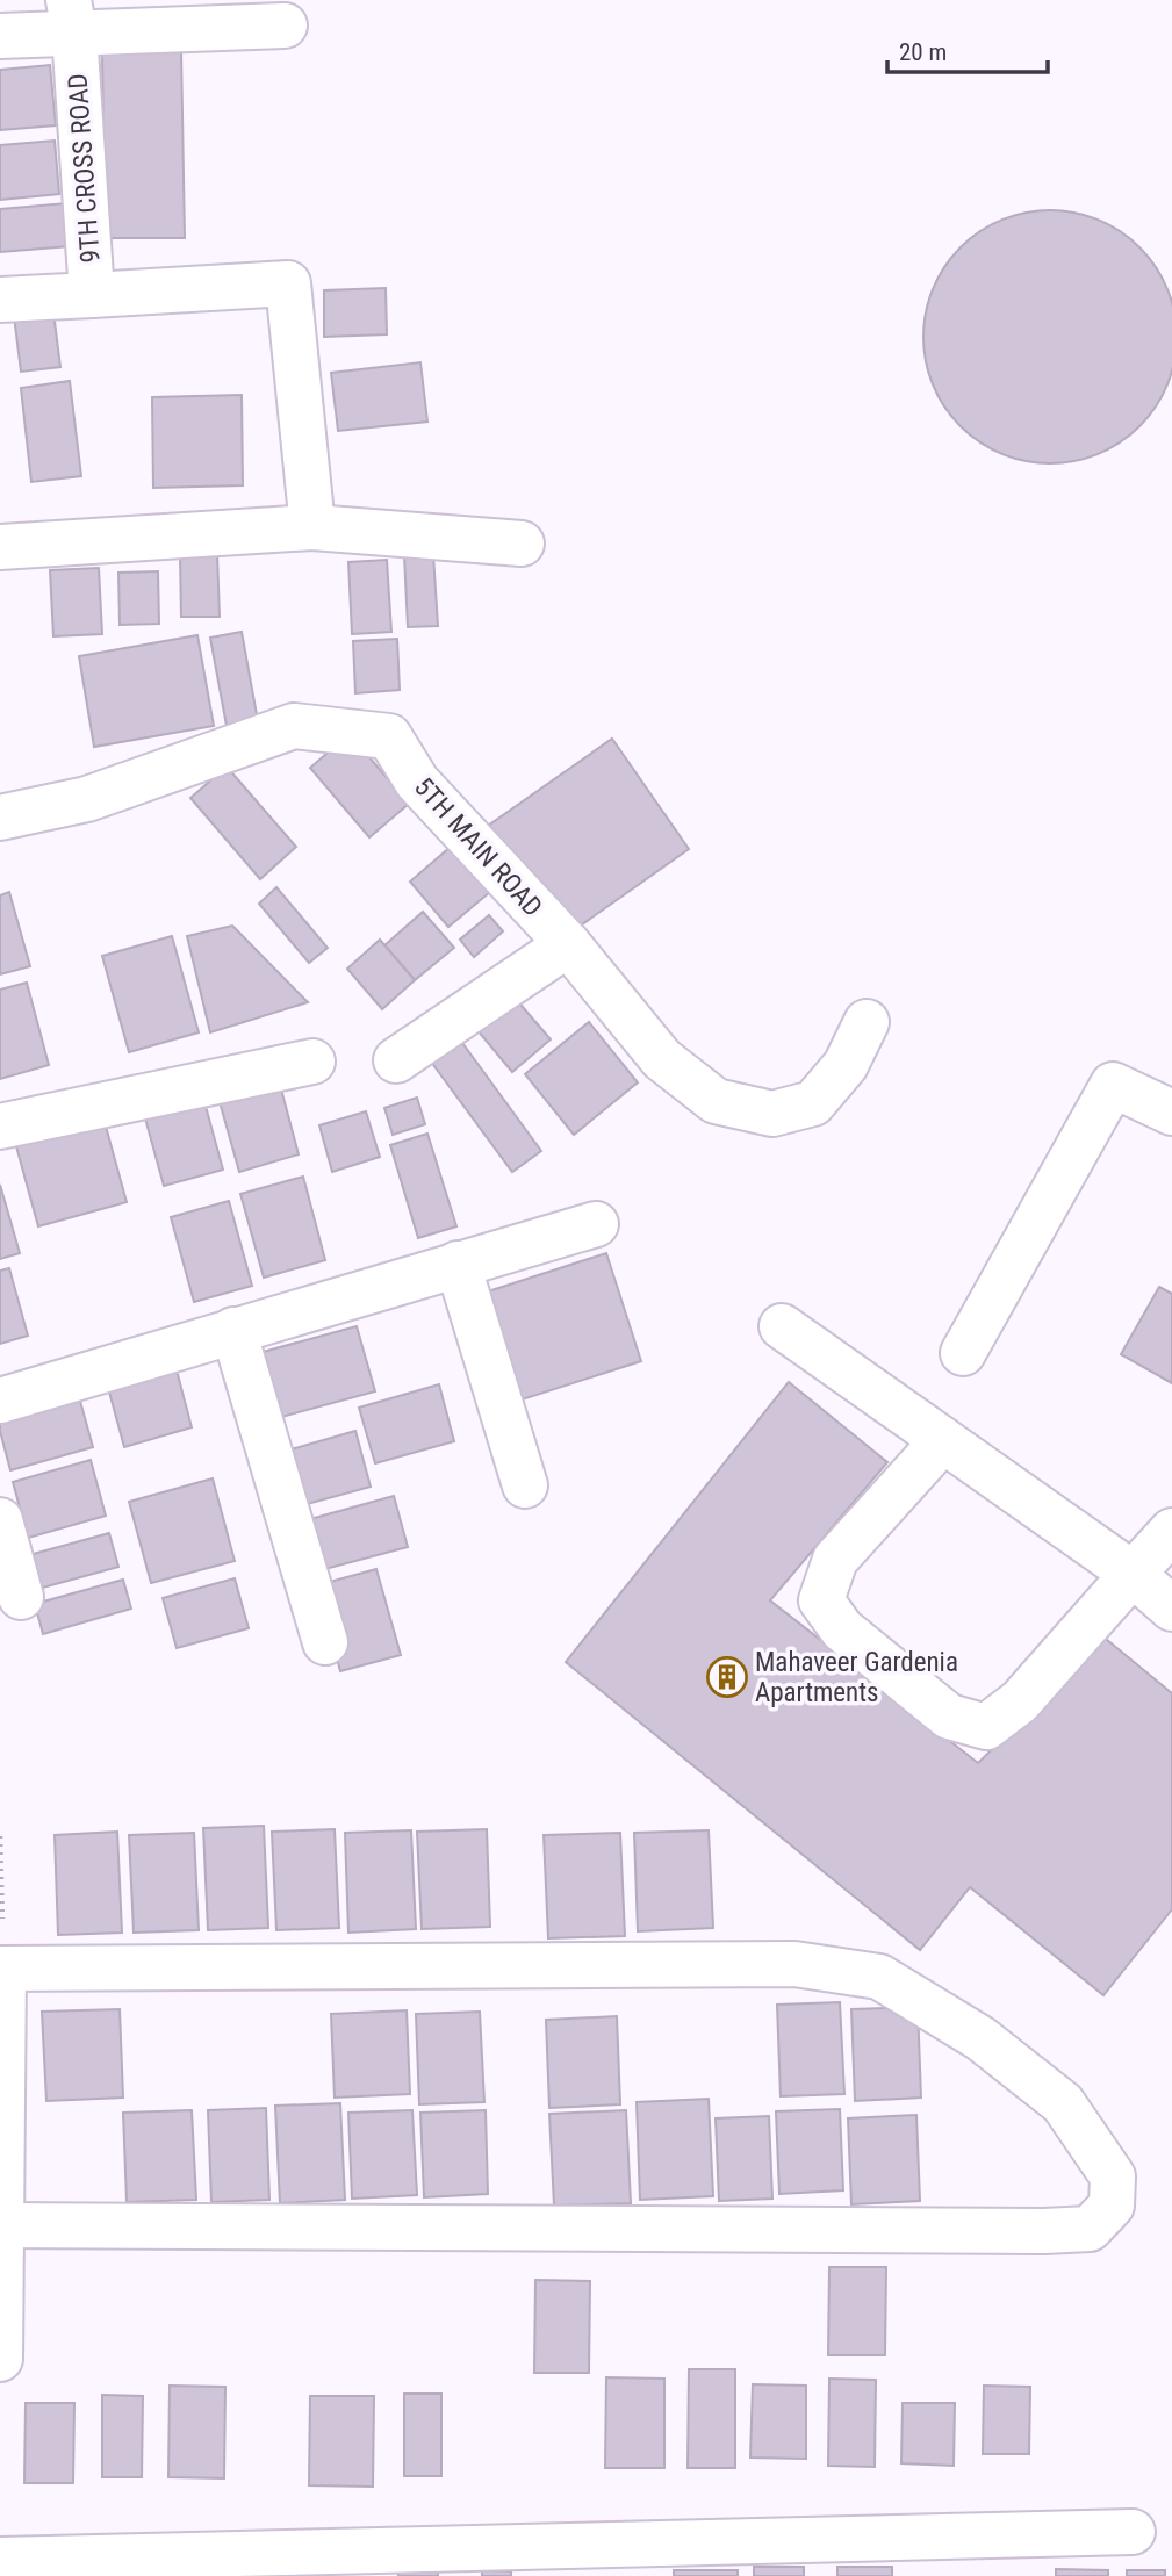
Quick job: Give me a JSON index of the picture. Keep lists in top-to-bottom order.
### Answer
{
  "streets": {
    "street": ["9TH CROSS ROAD", "5TH MAIN ROAD"]
  },
  "places": {
    "building": ["Mahaveer Gardenia Apartments"]
  },
  "scale_bar": "20 m"
}
